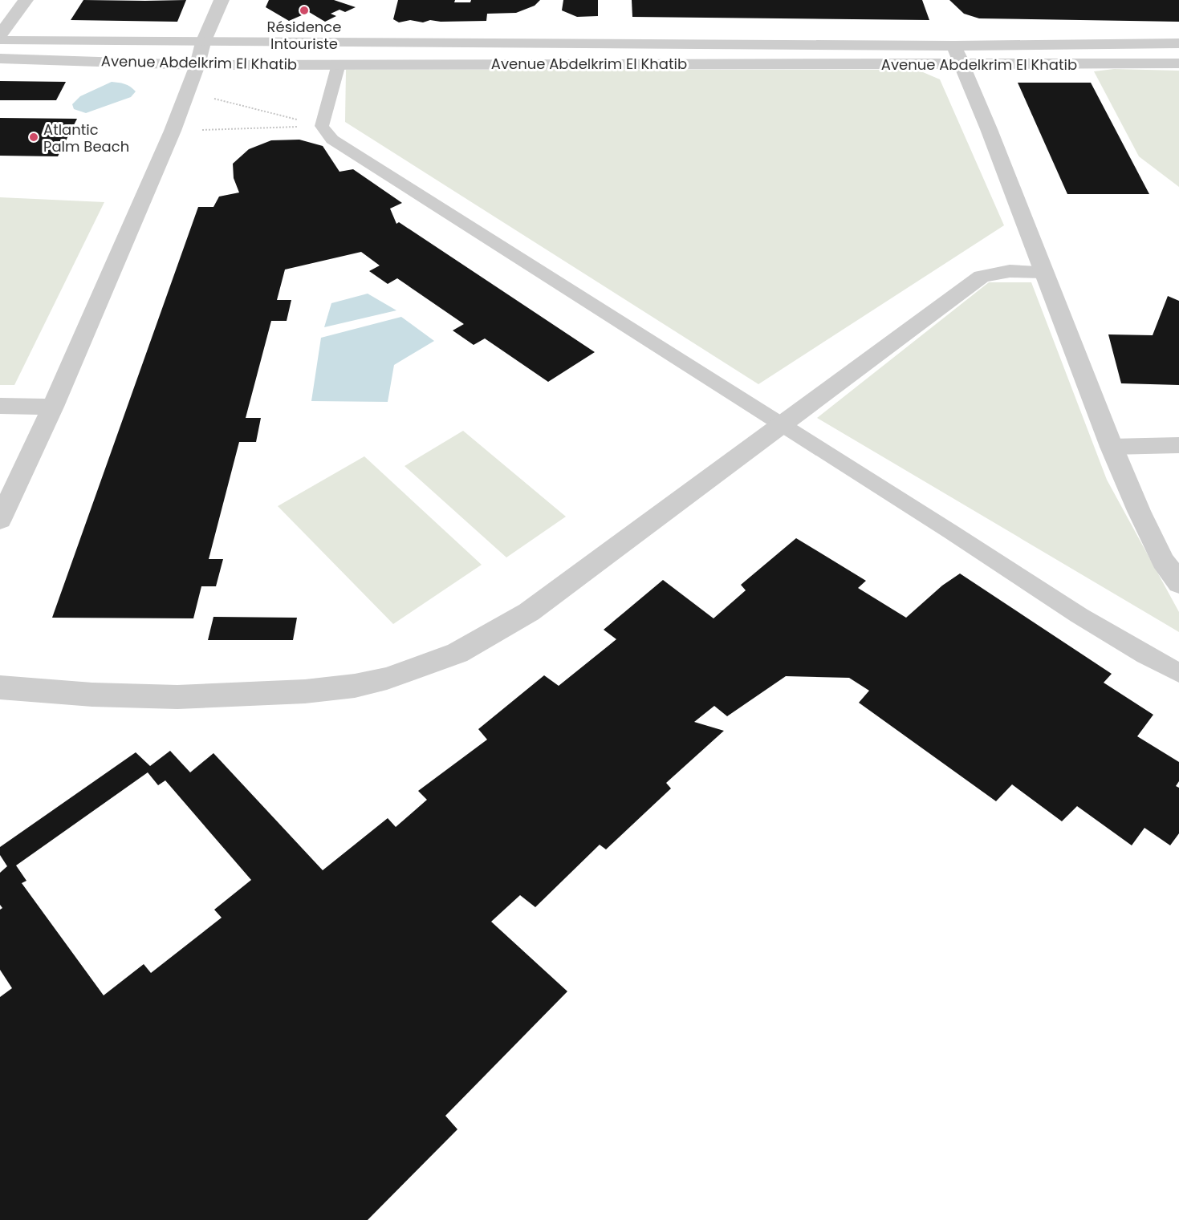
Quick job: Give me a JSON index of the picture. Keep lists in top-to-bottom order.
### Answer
{
  "streets": {
    "street": ["Avenue Abdelkrim El Khatib"]
  },
  "places": ["Résidence Intouriste", "Atlantic Palm Beach"]
}
